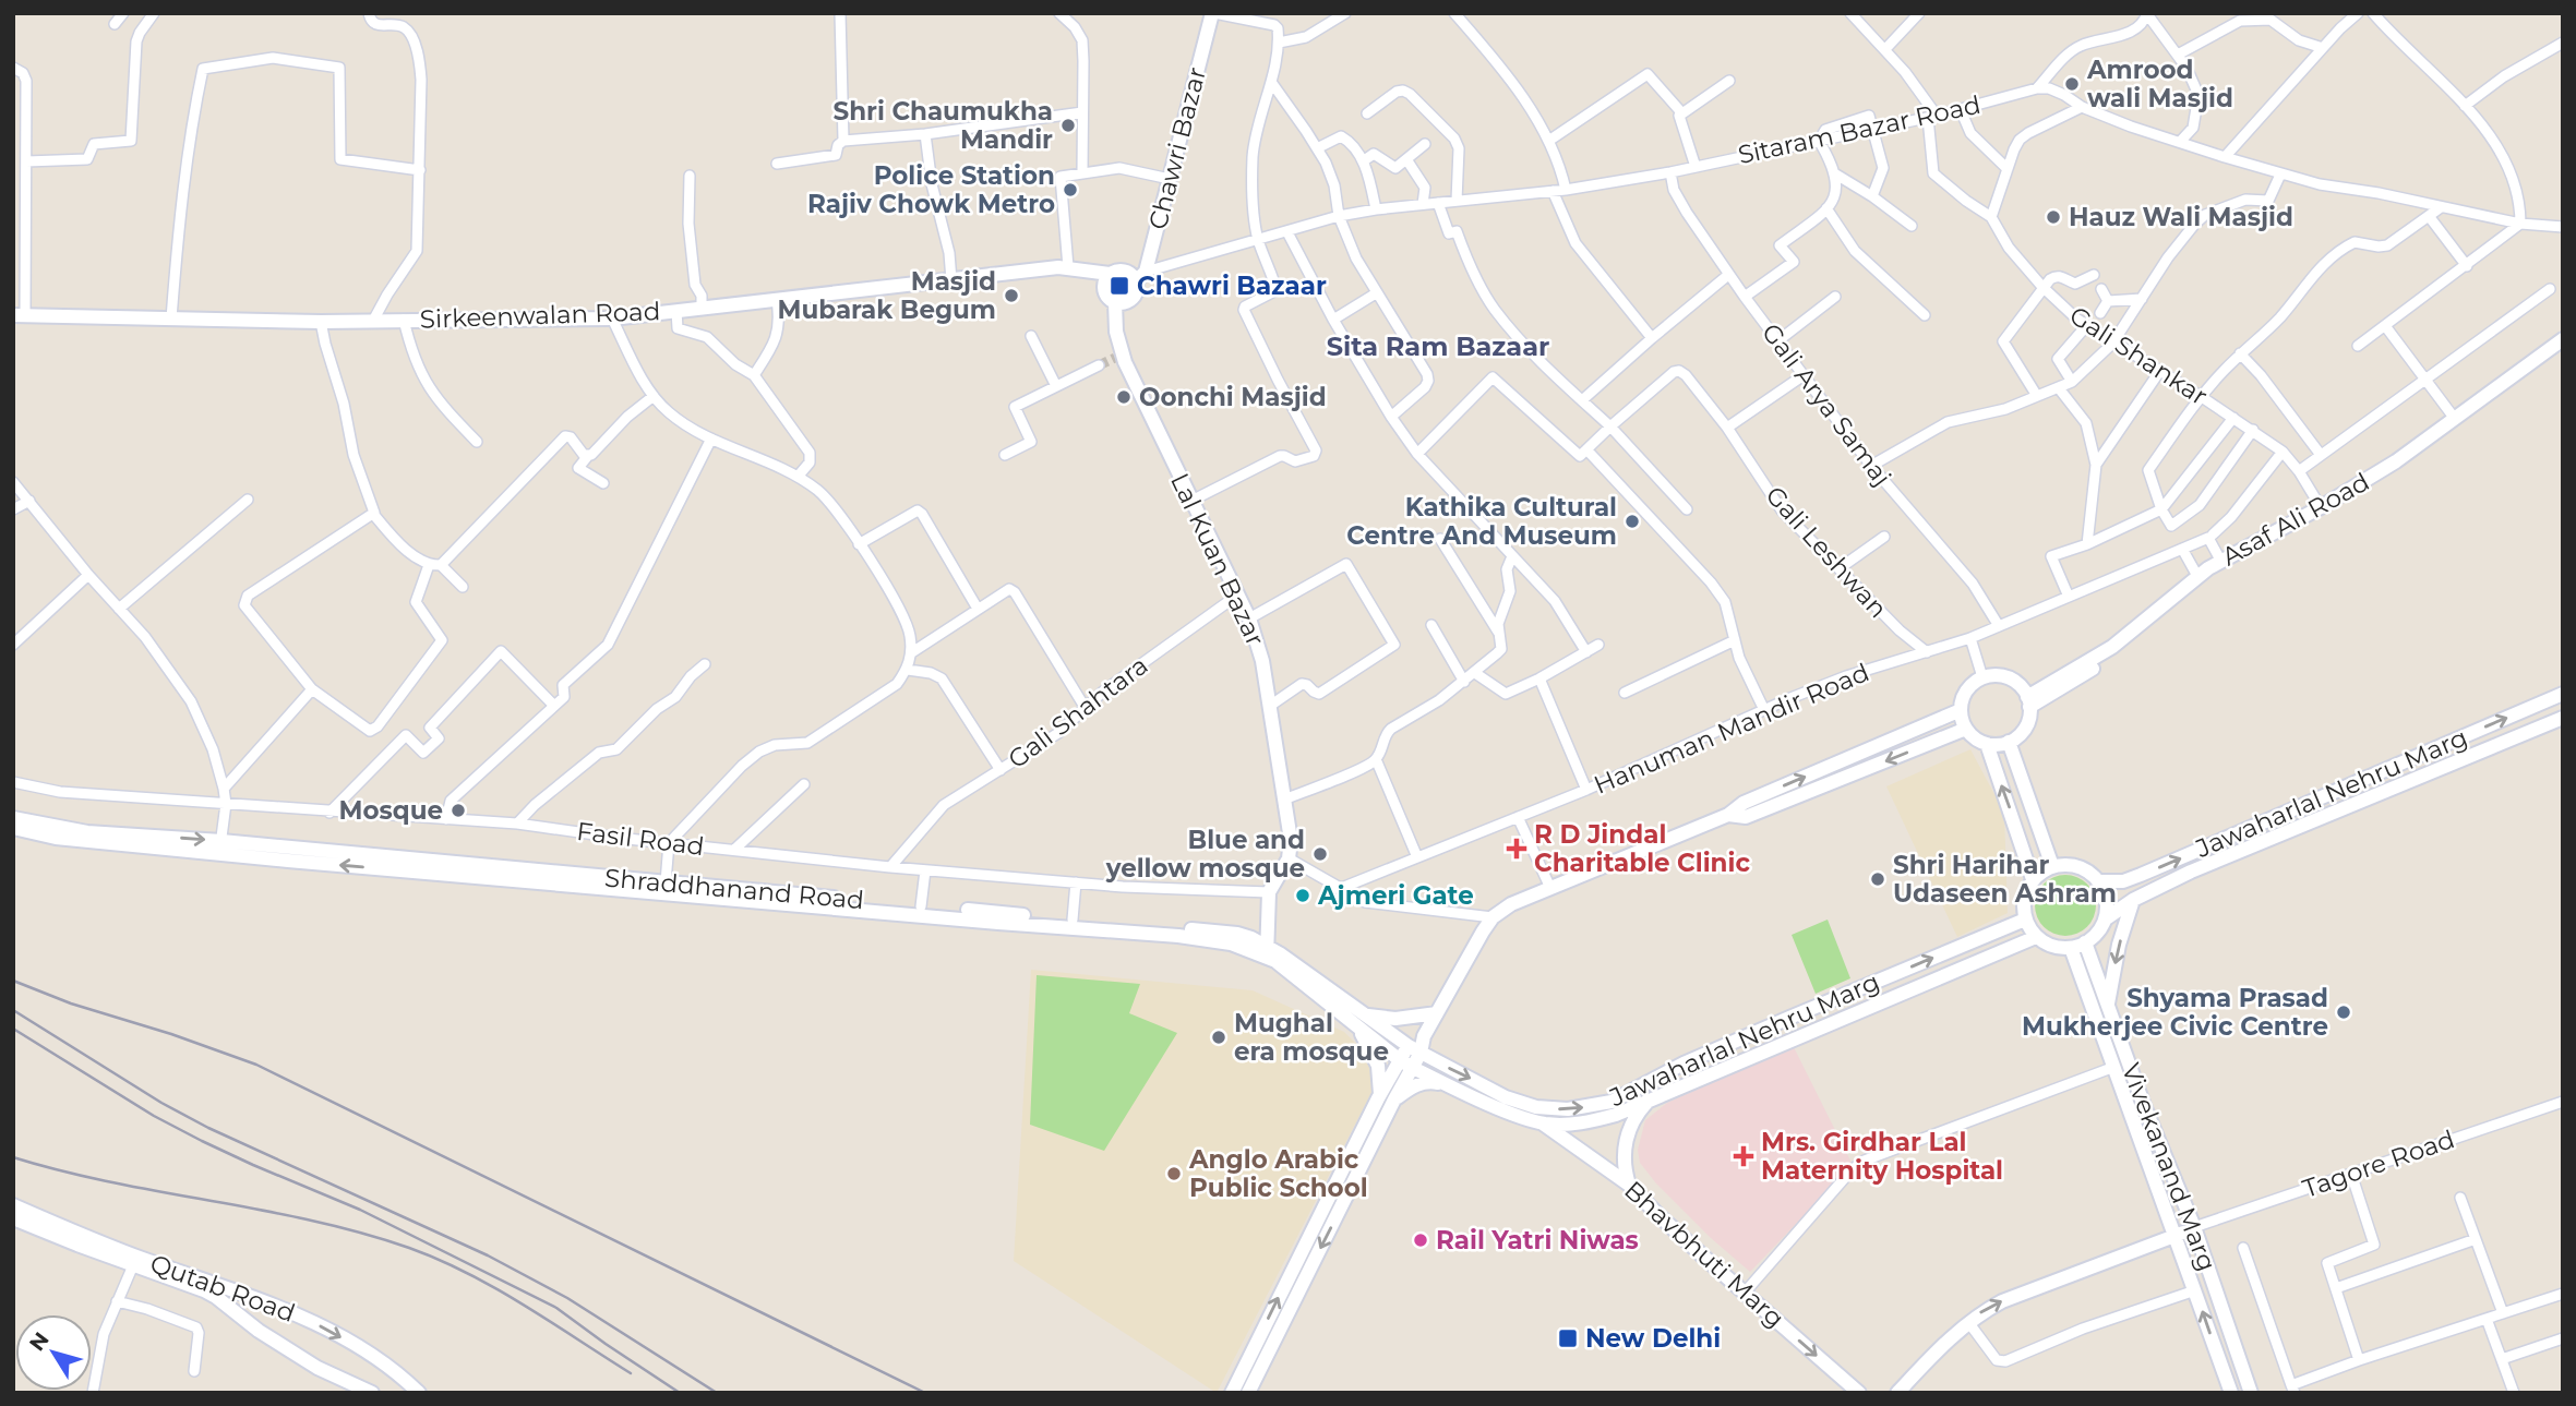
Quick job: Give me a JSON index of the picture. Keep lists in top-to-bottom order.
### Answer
{
  "streets": {
    "main road": [
      "Chawri Bazar",
      "Sirkeenwalan Road",
      "Asaf Ali Road",
      "Lal Kuan Bazar",
      "Jawaharlal Nehru Marg",
      "Shraddhanand Road",
      "Vivekanand Marg",
      "Bhavbhuti Marg",
      "Qutab Road"
    ],
    "street": [
      "Sitaram Bazar Road",
      "Gali Shankar",
      "Gali Arya Samaj",
      "Gali Leshwan",
      "Gali Shahtara",
      "Hanuman Mandir Road",
      "Fasil Road",
      "Tagore Road"
    ]
  },
  "crossings": [
    ["Sitaram Bazar Road", "Chawri Bazar"],
    ["Sitaram Bazar Road", "Sirkeenwalan Road"],
    ["Sitaram Bazar Road", "Gali Arya Samaj"],
    ["Sitaram Bazar Road", "Lal Kuan Bazar"],
    ["Chawri Bazar", "Sirkeenwalan Road"],
    ["Chawri Bazar", "Lal Kuan Bazar"],
    ["Sirkeenwalan Road", "Lal Kuan Bazar"],
    ["Gali Shankar", "Asaf Ali Road"],
    ["Gali Shankar", "Hanuman Mandir Road"],
    ["Gali Arya Samaj", "Hanuman Mandir Road"],
    ["Gali Leshwan", "Hanuman Mandir Road"],
    ["Lal Kuan Bazar", "Gali Shahtara"],
    ["Gali Shahtara", "Fasil Road"],
    ["Jawaharlal Nehru Marg", "Shraddhanand Road"],
    ["Jawaharlal Nehru Marg", "Vivekanand Marg"],
    ["Jawaharlal Nehru Marg", "Bhavbhuti Marg"],
    ["Tagore Road", "Vivekanand Marg"]
  ],
  "one_way": ["Bhavbhuti Marg"],
  "districts": ["Sita Ram Bazaar"],
  "places": {
    "other": [
      "Amrood wali Masjid",
      "Shri Chaumukha Mandir",
      "Police Station Rajiv Chowk Metro",
      "Hauz Wali Masjid",
      "Masjid Mubarak Begum",
      "Oonchi Masjid",
      "Kathika Cultural Centre And Museum",
      "Mosque",
      "Blue and yellow mosque",
      "Shri Harihar Udaseen Ashram",
      "Ajmeri Gate",
      "Shyama Prasad Mukherjee Civic Centre",
      "Mughal era mosque",
      "Anglo Arabic Public School",
      "Rail Yatri Niwas"
    ],
    "transit": ["Chawri Bazaar", "New Delhi"],
    "health": ["R D Jindal Charitable Clinic", "Mrs. Girdhar Lal Maternity Hospital"]
  },
  "north": "top left"
}
